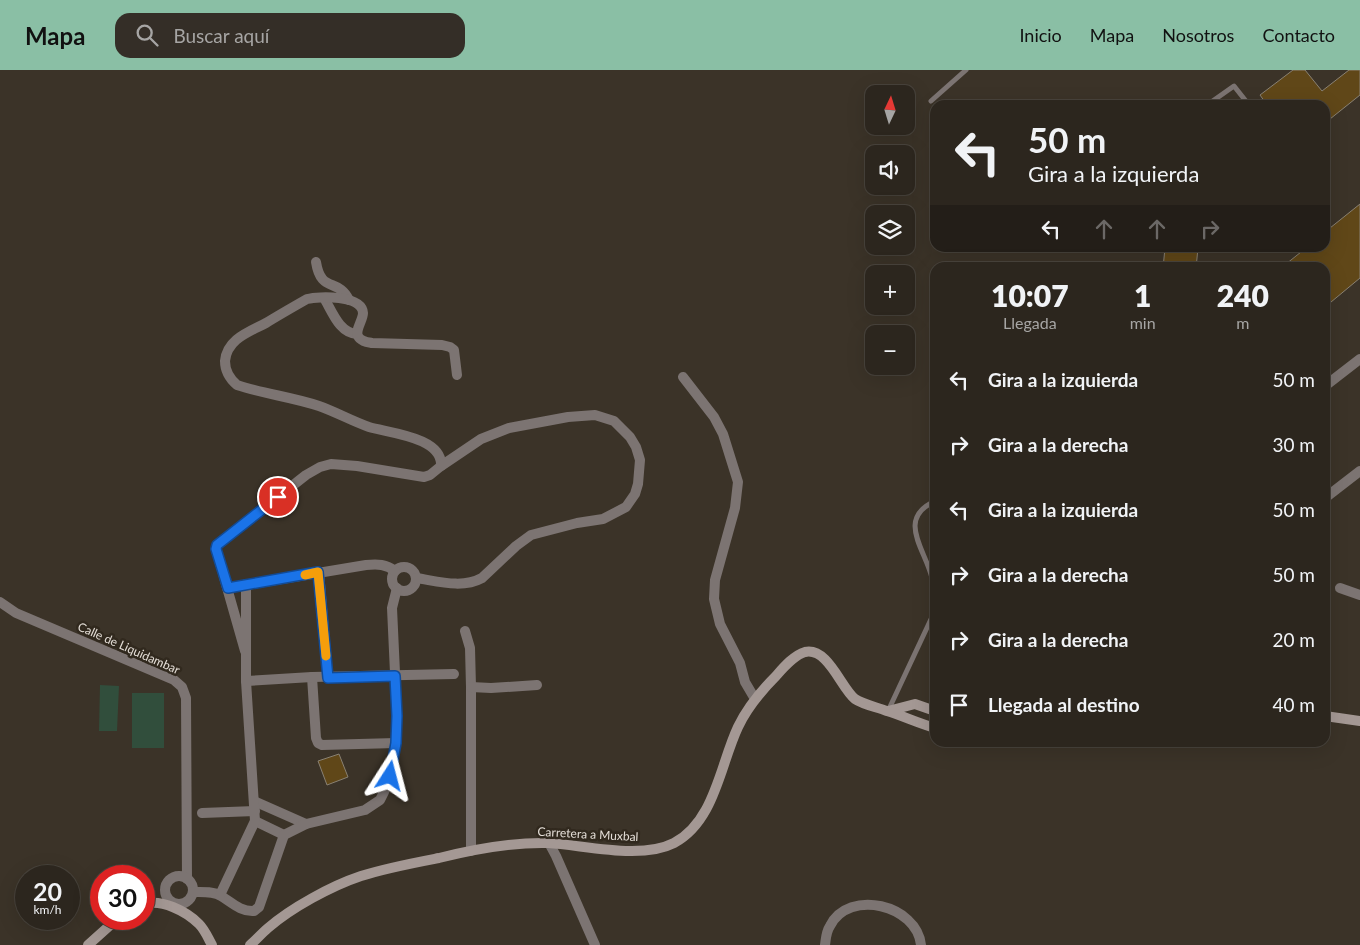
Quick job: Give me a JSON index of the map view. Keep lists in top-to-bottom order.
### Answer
{
  "streets": {
    "street": ["Calle de Liquidambar", "Carretera a Muxbal"]
  },
  "north": "top",
  "page": {
    "header": "Mapa",
    "search": "Buscar aquí",
    "nav": [
      "Inicio",
      "Mapa",
      "Nosotros",
      "Contacto"
    ],
    "map_buttons": ["+", "−"],
    "turn": ["50 m", "Gira a la izquierda"],
    "eta": [
      "10:07",
      "Llegada",
      "1",
      "min",
      "240",
      "m"
    ],
    "list": [
      {
        "name": "Gira a la izquierda",
        "value": "50 m"
      },
      {
        "name": "Gira a la derecha",
        "value": "30 m"
      },
      {
        "name": "Gira a la izquierda",
        "value": "50 m"
      },
      {
        "name": "Gira a la derecha",
        "value": "50 m"
      },
      {
        "name": "Gira a la derecha",
        "value": "20 m"
      },
      {
        "name": "Llegada al destino",
        "value": "40 m"
      }
    ],
    "speed": "20 km/h",
    "limit": "30"
  }
}
